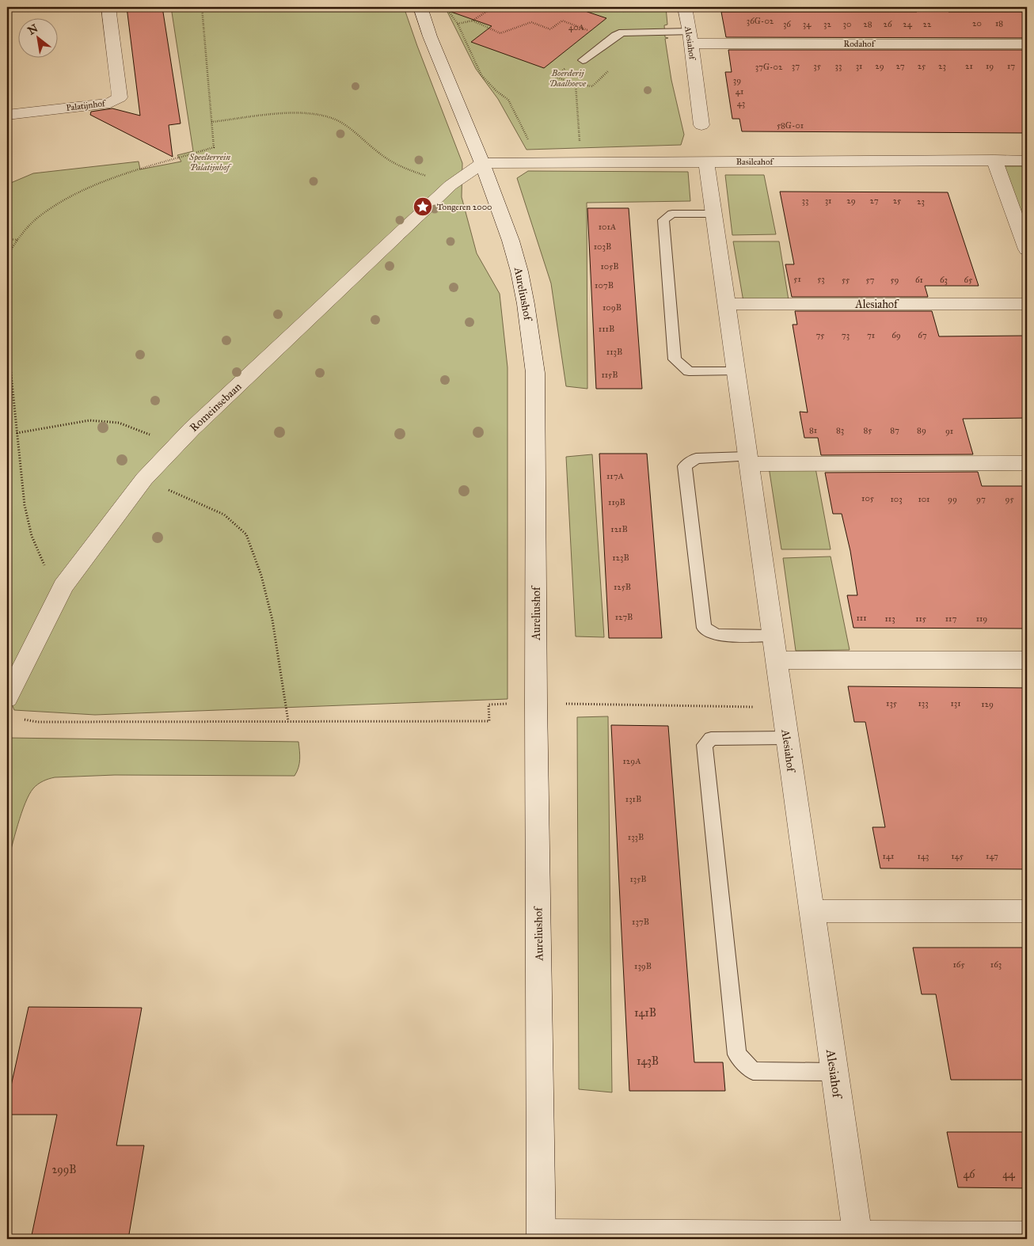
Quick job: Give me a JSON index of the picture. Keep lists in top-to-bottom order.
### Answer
{
  "streets": {
    "street": [
      "Alesiahof",
      "Rodahof",
      "Palatijnhof",
      "Basileahof",
      "Aureliushof",
      "Romeinsebaan"
    ]
  },
  "crossings": [
    ["Alesiahof", "Rodahof"],
    ["Alesiahof", "Basileahof"],
    ["Basileahof", "Aureliushof"],
    ["Basileahof", "Romeinsebaan"],
    ["Aureliushof", "Romeinsebaan"]
  ],
  "parks": ["Boerderij Daalhoeve", "Speelterrein Palatijnhof"],
  "places": {
    "place": ["Tongeren 2000"]
  },
  "house_numbers": [
    "36G-02",
    "20",
    "18",
    "36",
    "34",
    "32",
    "30",
    "28",
    "26",
    "24",
    "22",
    "40A",
    "37",
    "35",
    "33",
    "31",
    "29",
    "27",
    "25",
    "23",
    "21",
    "19",
    "17",
    "37G-02",
    "39",
    "41",
    "43",
    "58G-01",
    "33",
    "31",
    "29",
    "27",
    "25",
    "23",
    "101A",
    "103B",
    "105B",
    "51",
    "53",
    "55",
    "57",
    "59",
    "61",
    "63",
    "65",
    "107B",
    "109B",
    "111B",
    "75",
    "73",
    "71",
    "69",
    "67",
    "113B",
    "115B",
    "81",
    "83",
    "85",
    "87",
    "89",
    "91",
    "117A",
    "105",
    "103",
    "101",
    "99",
    "97",
    "95",
    "119B",
    "121B",
    "123B",
    "125B",
    "127B",
    "111",
    "113",
    "115",
    "117",
    "119",
    "135",
    "133",
    "131",
    "129",
    "129A",
    "131B",
    "133B",
    "141",
    "143",
    "145",
    "147",
    "135B",
    "137B",
    "165",
    "163",
    "139B",
    "141B",
    "143B",
    "299B",
    "46",
    "44"
  ],
  "north": "top left"
}
